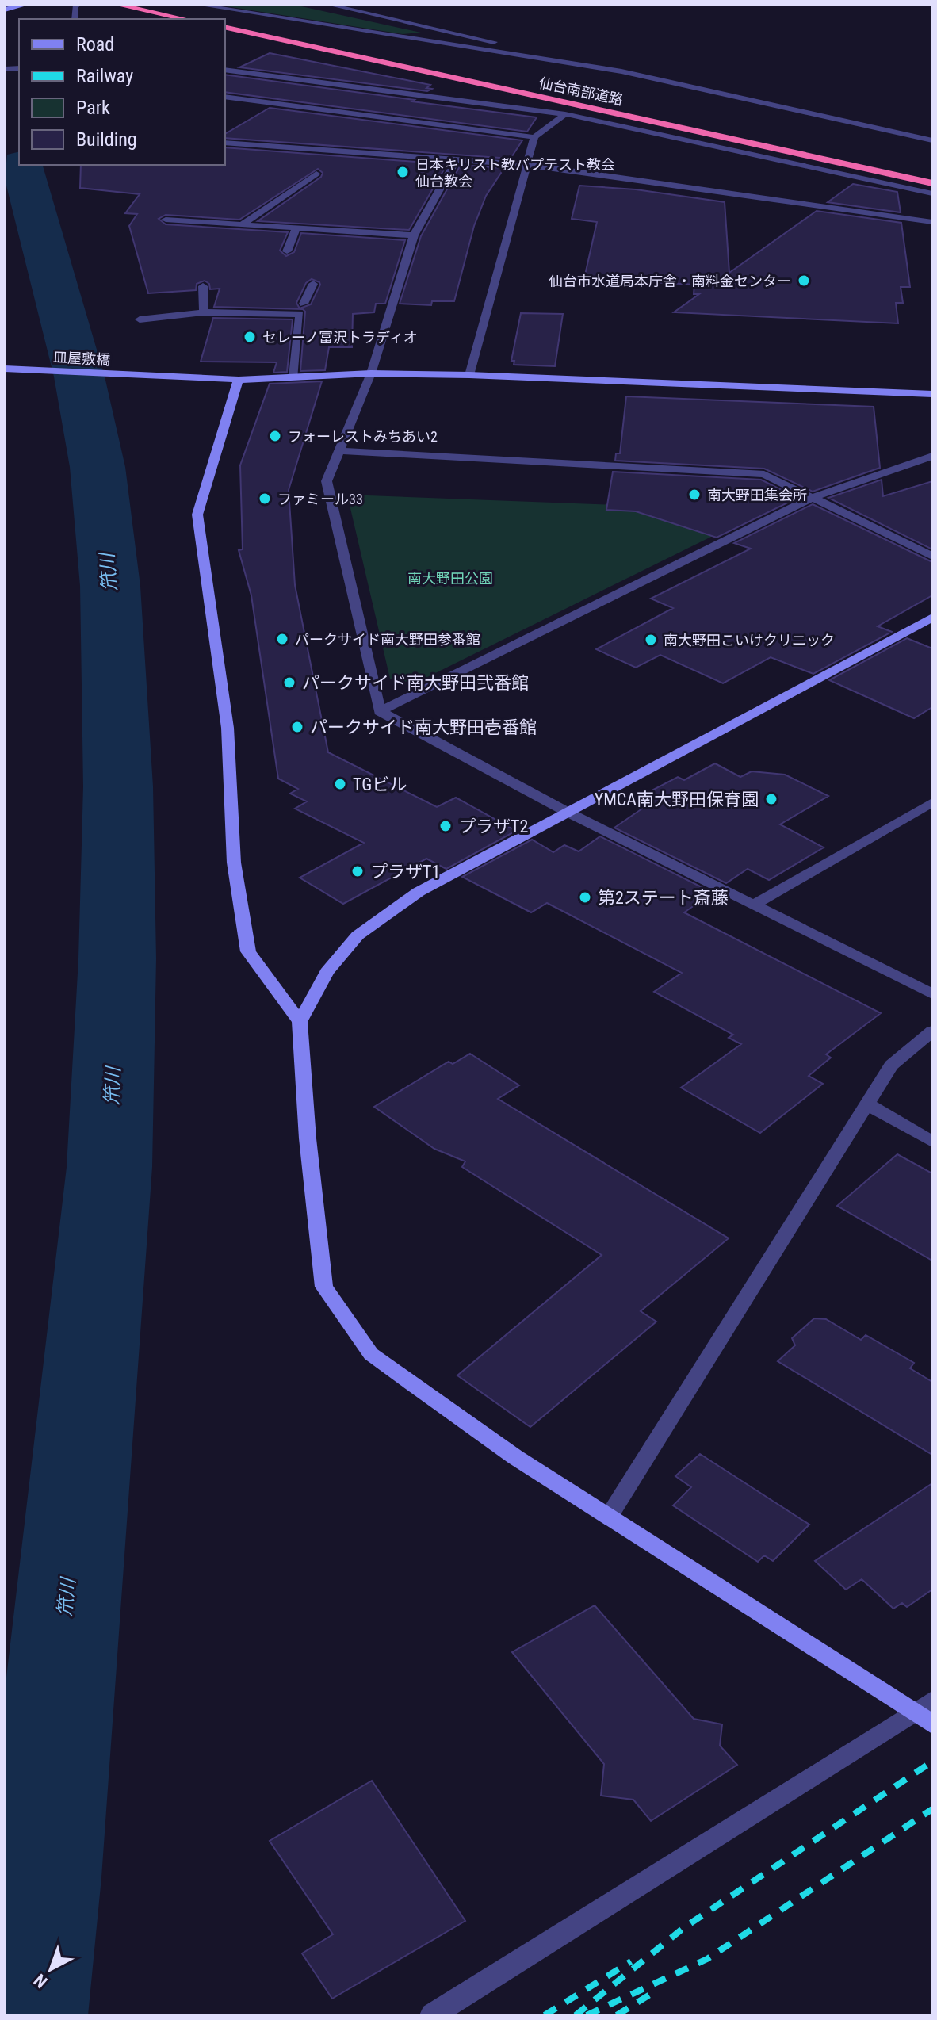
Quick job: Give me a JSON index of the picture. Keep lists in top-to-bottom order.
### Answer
{
  "streets": {
    "highway": ["仙台南部道路"],
    "street": ["皿屋敷橋"]
  },
  "water": ["笊川"],
  "parks": ["南大野田公園"],
  "places": [
    "日本キリスト教バプテスト教会 仙台教会",
    "仙台市水道局本庁舎・南料金センター",
    "セレーノ富沢トラディオ",
    "フォーレストみちあい2",
    "南大野田集会所",
    "ファミール33",
    "パークサイド南大野田参番館",
    "南大野田こいけクリニック",
    "パークサイド南大野田弐番館",
    "パークサイド南大野田壱番館",
    "TGビル",
    "YMCA南大野田保育園",
    "プラザT2",
    "プラザT1",
    "第2ステート斎藤"
  ],
  "legend": [
    "Road",
    "Railway",
    "Park",
    "Building"
  ],
  "north": "bottom left"
}
